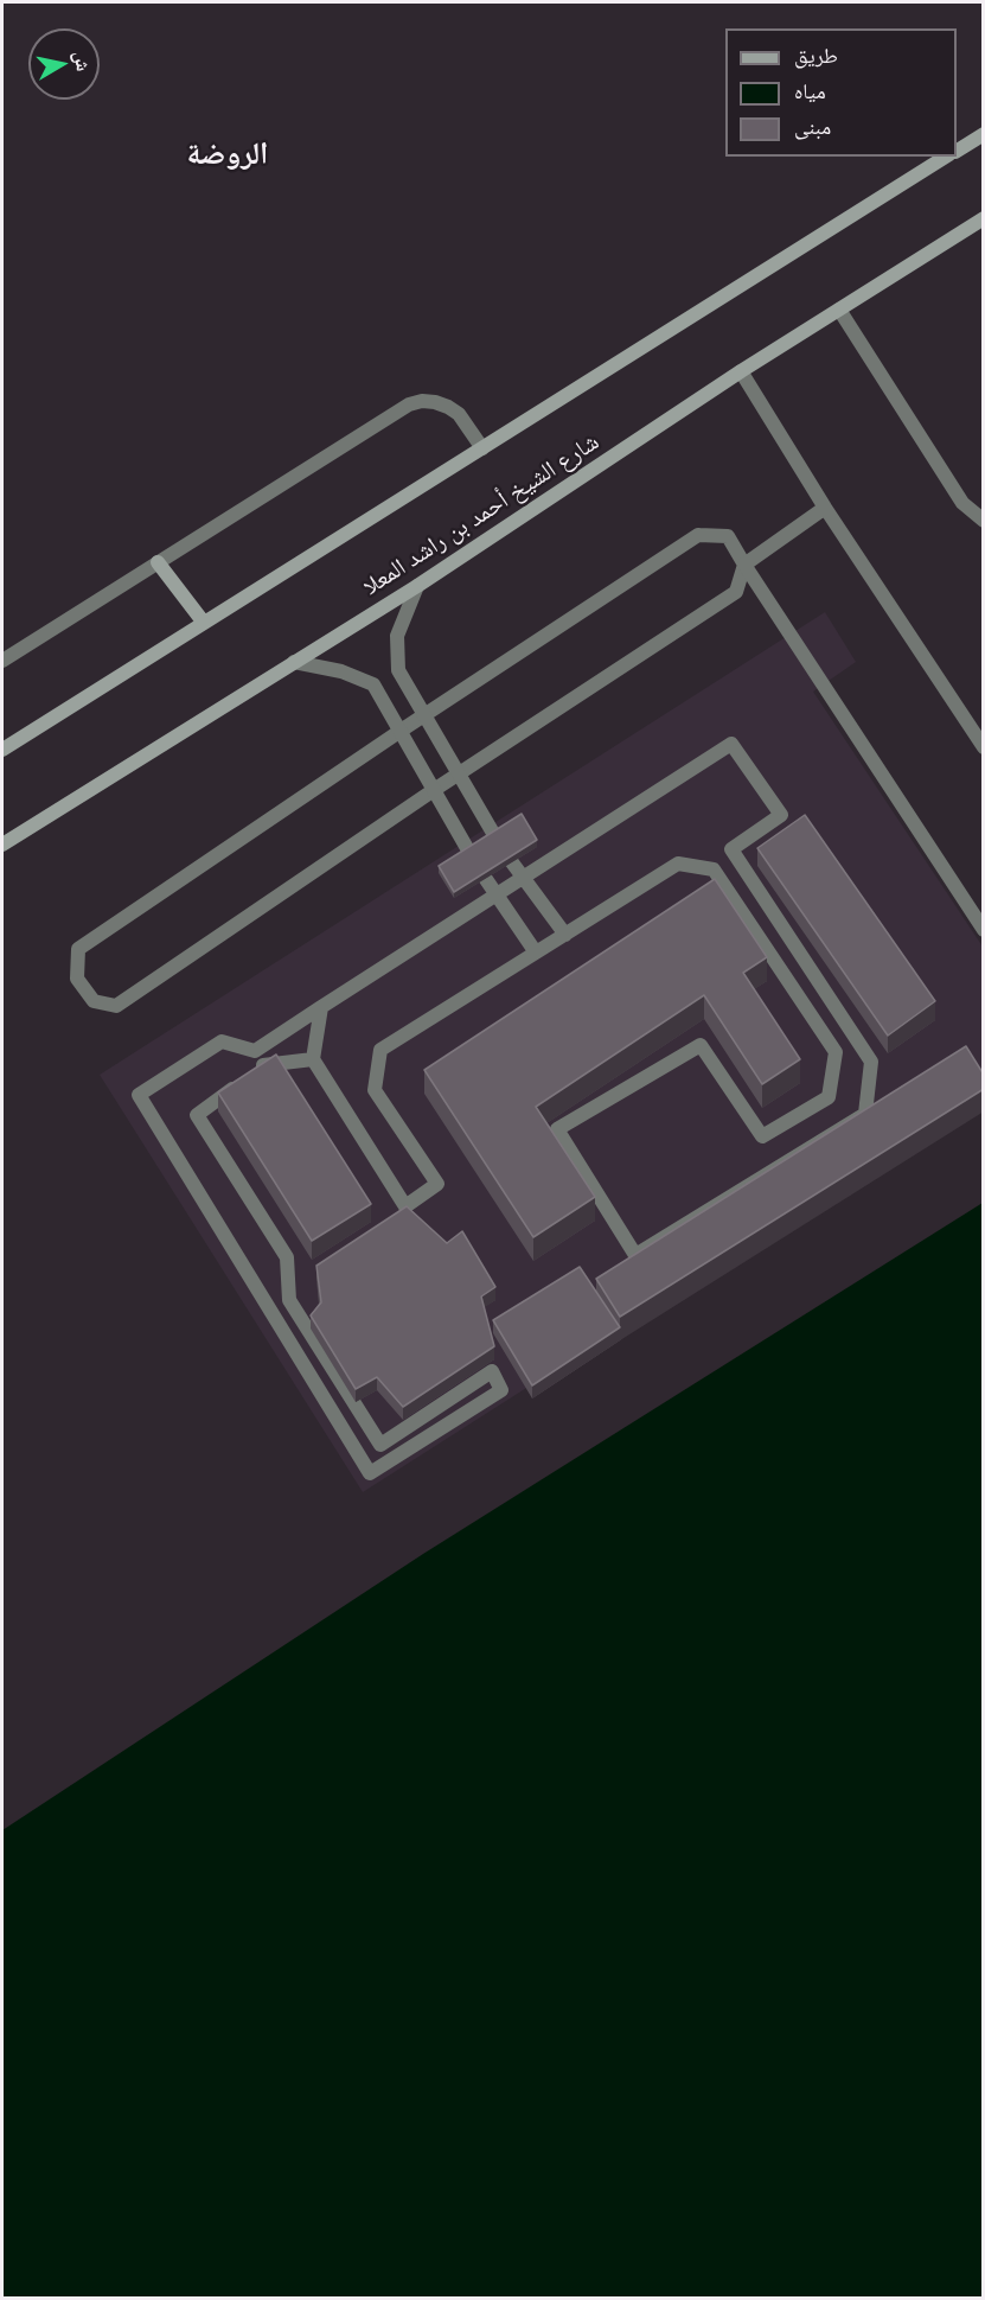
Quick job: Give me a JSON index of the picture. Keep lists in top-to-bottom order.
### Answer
{
  "streets": {
    "main road": ["شارع الشيخ أحمد بن راشد المعلا"]
  },
  "districts": ["الروضة"],
  "legend": ["طريق", "مياه", "مبنى"],
  "north": "right"
}
